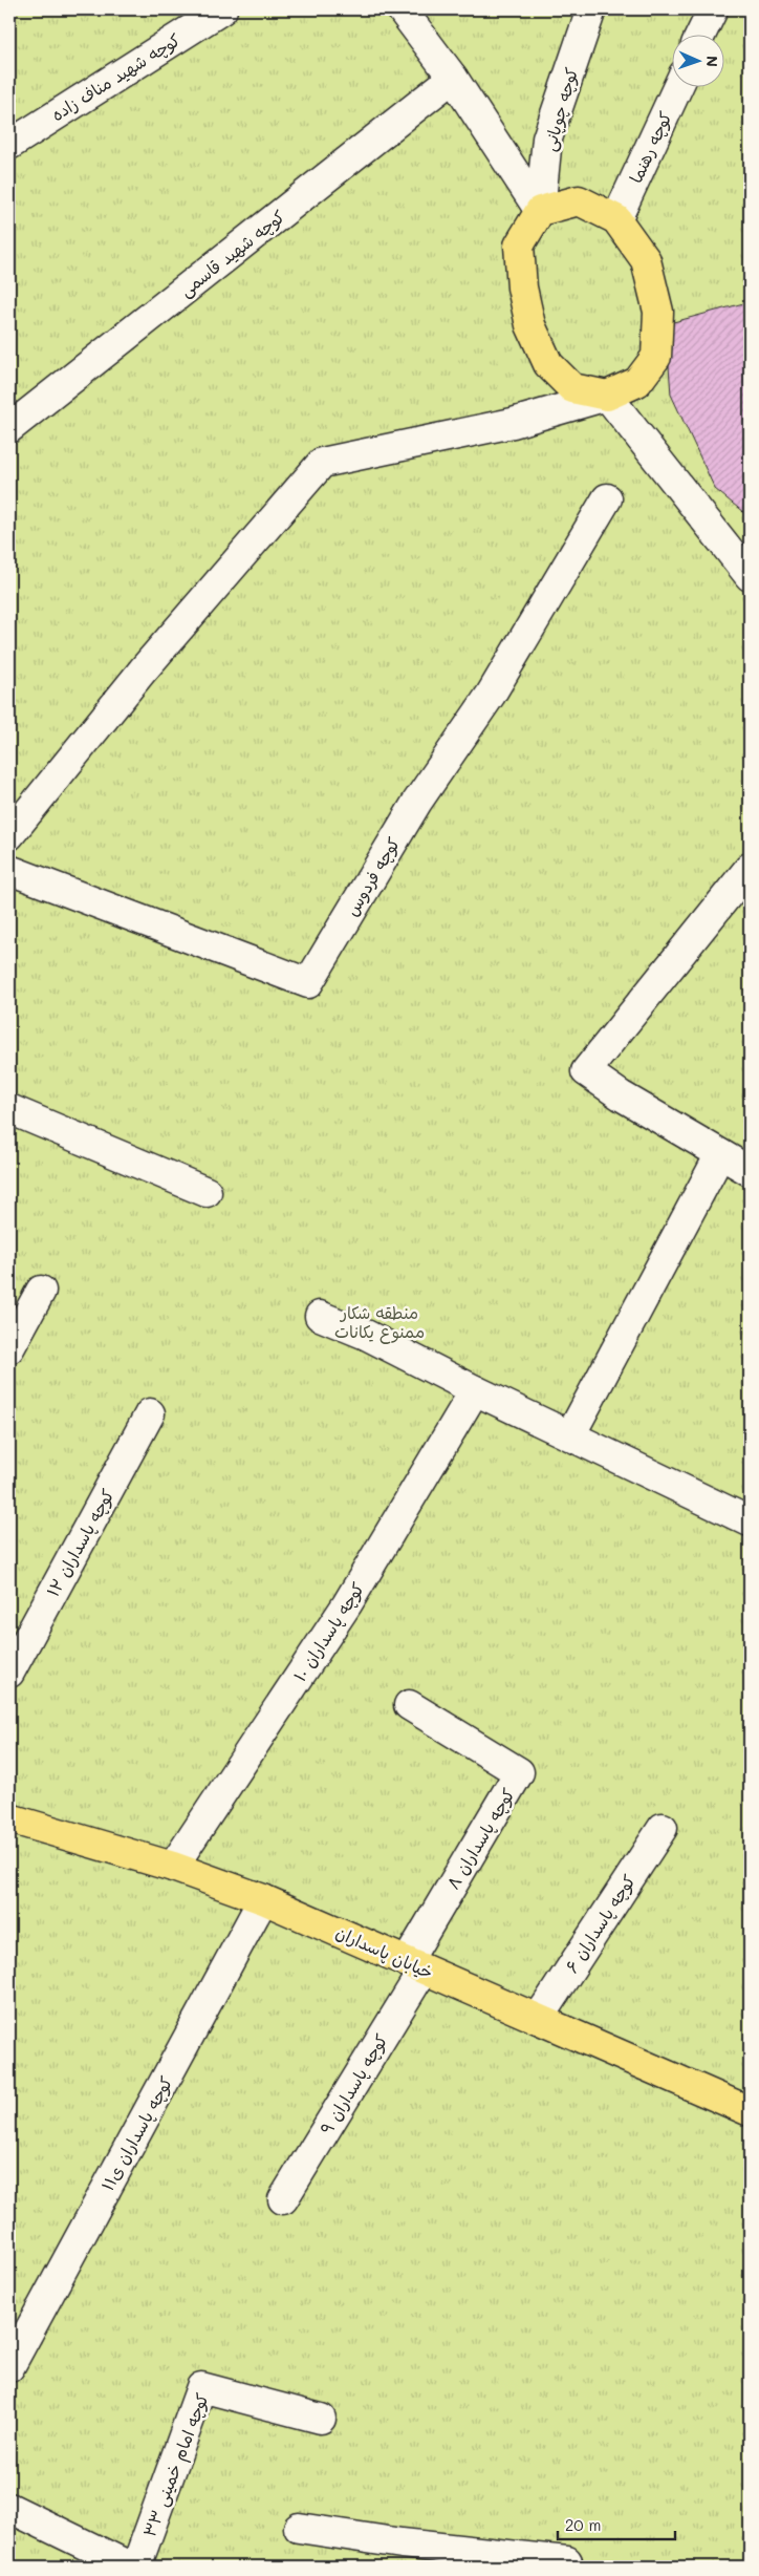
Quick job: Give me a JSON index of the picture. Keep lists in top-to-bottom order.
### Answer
{
  "streets": {
    "main road": ["خیابان پاسداران"],
    "street": [
      "کوچه شهید مناف زاده",
      "کوچه چوپانی",
      "کوچه رهنما",
      "کوچه شهید قاسمی",
      "کوچه فردوس",
      "کوچه پاسداران ۱۲",
      "کوچه پاسداران ۱۰",
      "کوچه پاسداران ۸",
      "کوچه پاسداران ۶",
      "کوچه پاسداران ۹",
      "کوچه پاسداران ی۱۱",
      "کوچه امام خمینی ۳۳"
    ]
  },
  "crossings": [
    ["کوچه چوپانی", "کوچه رهنما"],
    ["کوچه پاسداران ۱۰", "خیابان پاسداران"],
    ["کوچه پاسداران ۸", "خیابان پاسداران"],
    ["کوچه پاسداران ۸", "کوچه پاسداران ۹"],
    ["کوچه پاسداران ۶", "خیابان پاسداران"],
    ["خیابان پاسداران", "کوچه پاسداران ۹"],
    ["خیابان پاسداران", "کوچه پاسداران ی۱۱"]
  ],
  "parks": ["منطقه شکار ممنوع یکانات"],
  "scale_bar": "20 m",
  "north": "right"
}
